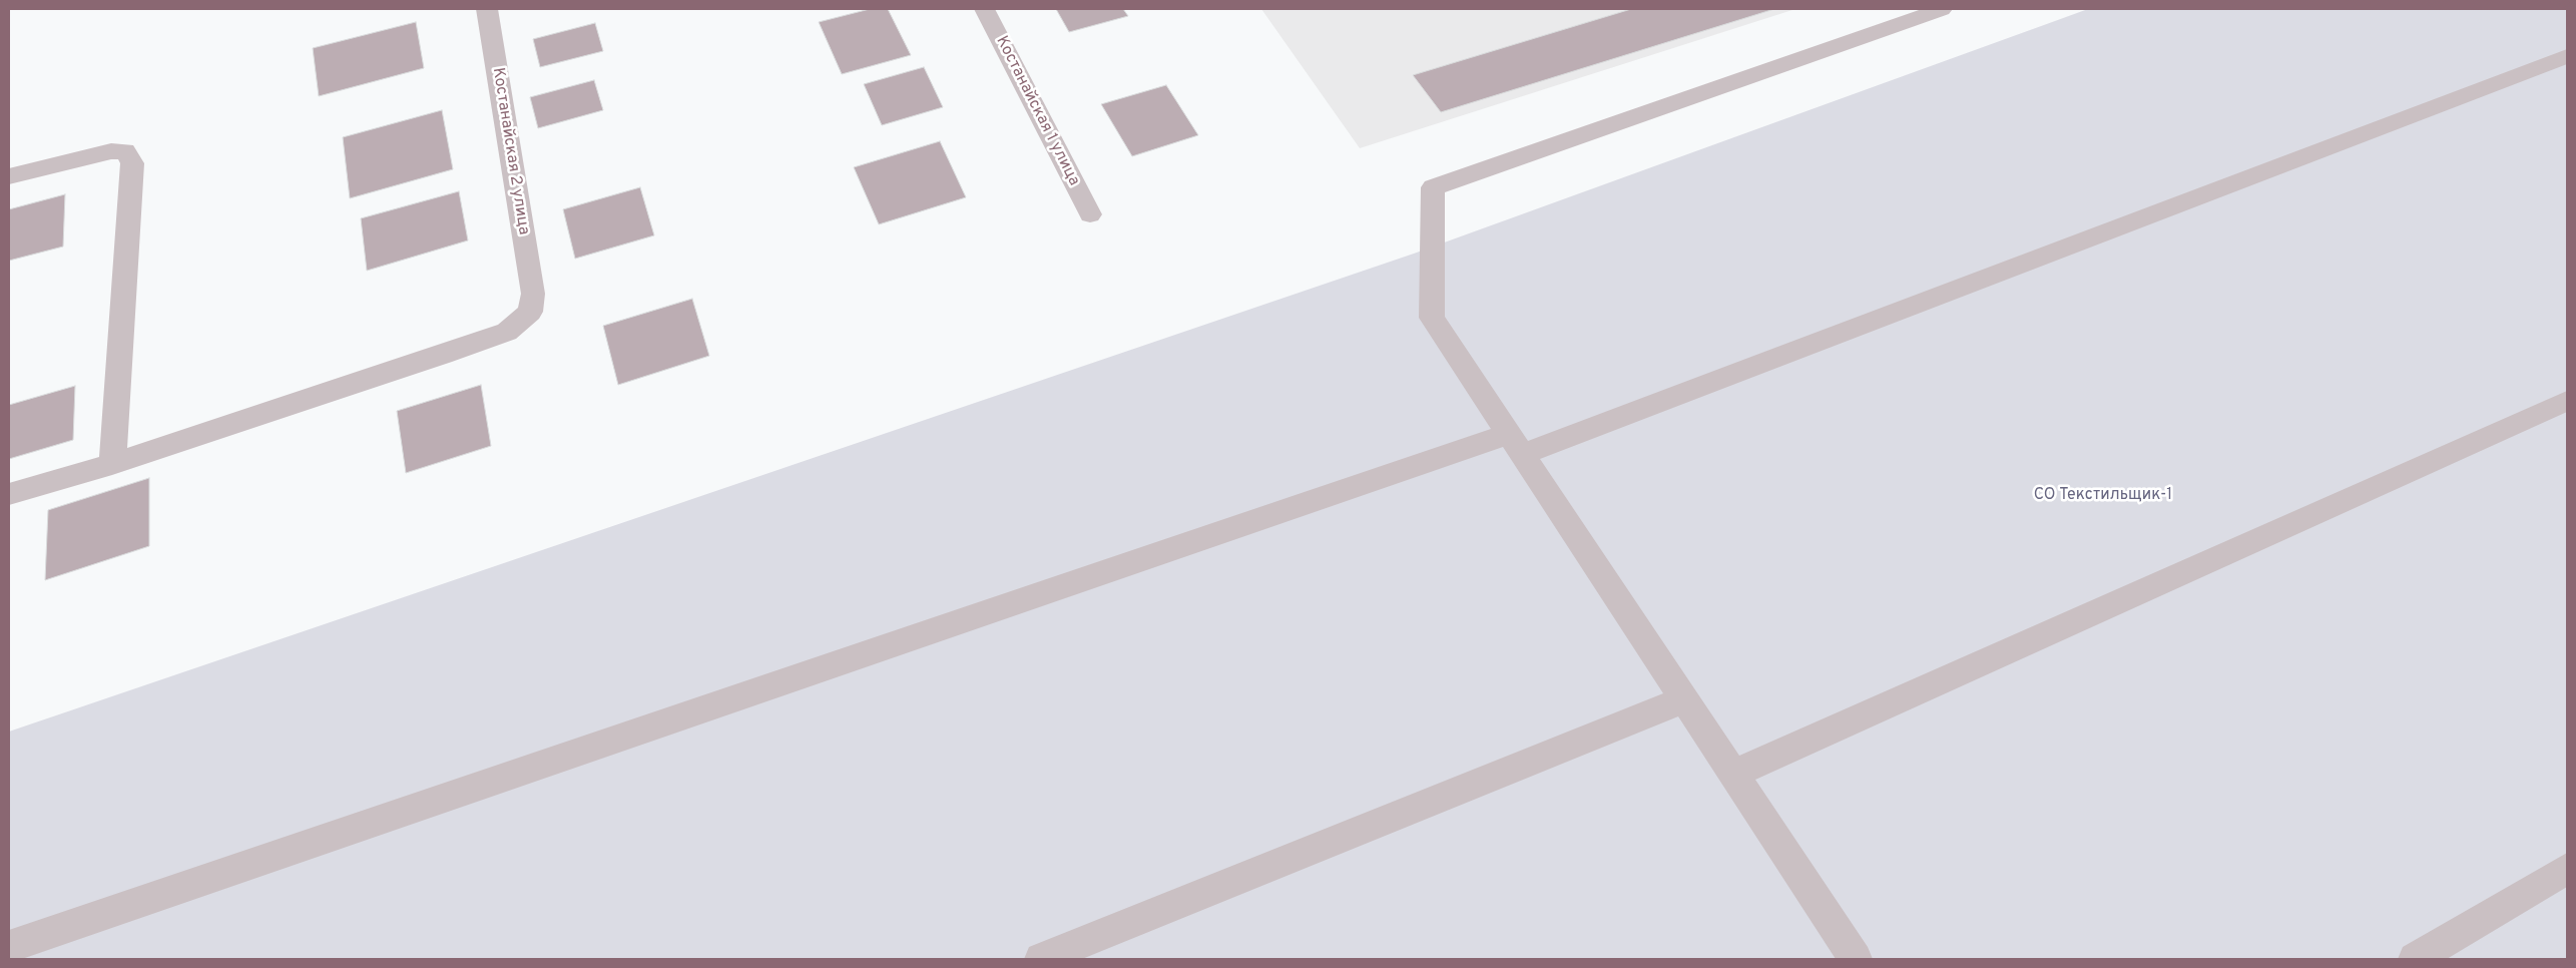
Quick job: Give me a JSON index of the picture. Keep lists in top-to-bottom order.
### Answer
{
  "streets": {
    "street": ["Костанайская 1 улица", "Костанайская 2 улица"]
  },
  "parks": ["СО Текстильщик-1"]
}
